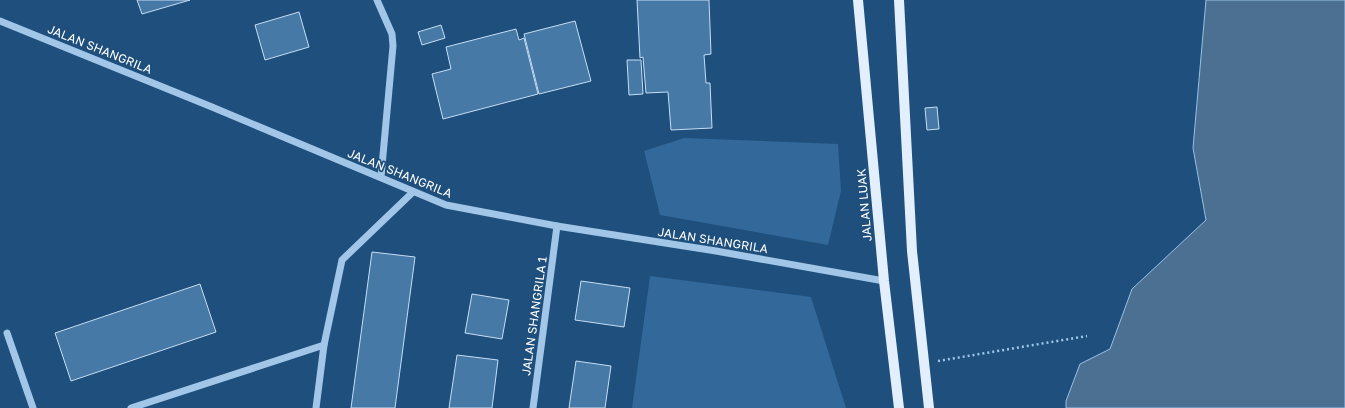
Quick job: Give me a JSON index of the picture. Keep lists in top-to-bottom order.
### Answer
{
  "streets": {
    "main road": ["JALAN LUAK"],
    "street": ["JALAN SHANGRILA", "JALAN SHANGRILA 1"]
  },
  "crossings": [
    ["JALAN SHANGRILA", "JALAN LUAK"],
    ["JALAN SHANGRILA", "JALAN SHANGRILA 1"]
  ]
}
